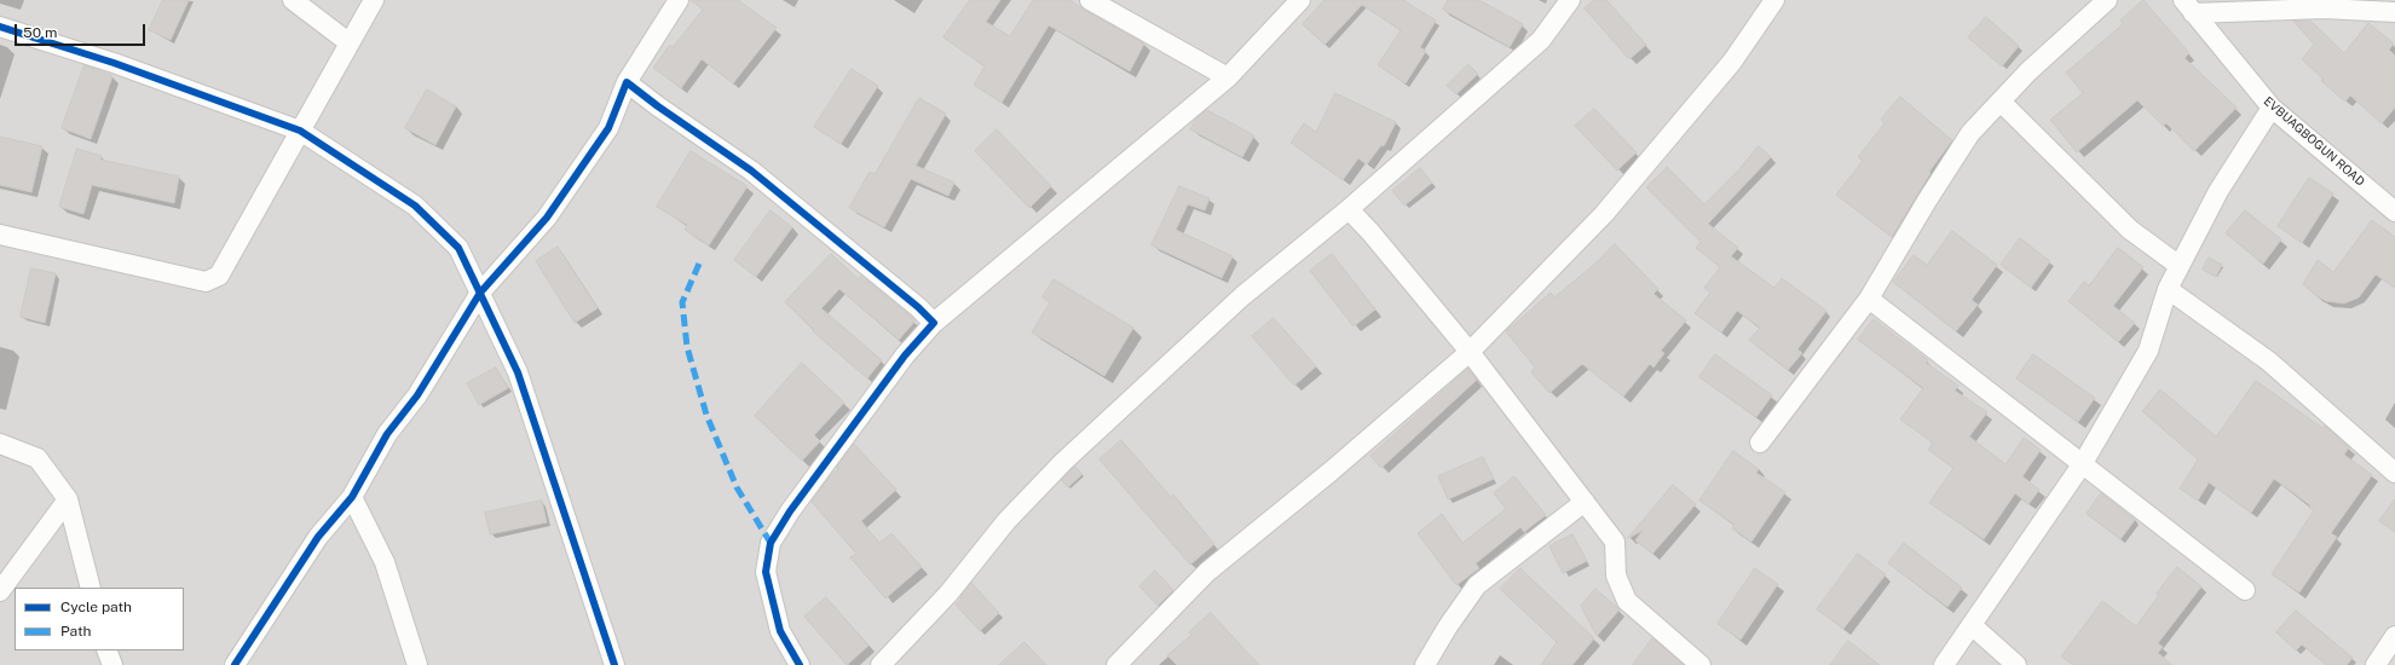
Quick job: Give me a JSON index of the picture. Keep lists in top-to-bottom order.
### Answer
{
  "streets": {
    "street": ["EVBUAGBOGUN ROAD"]
  },
  "legend": ["Cycle path", "Path"],
  "scale_bar": "50 m"
}
